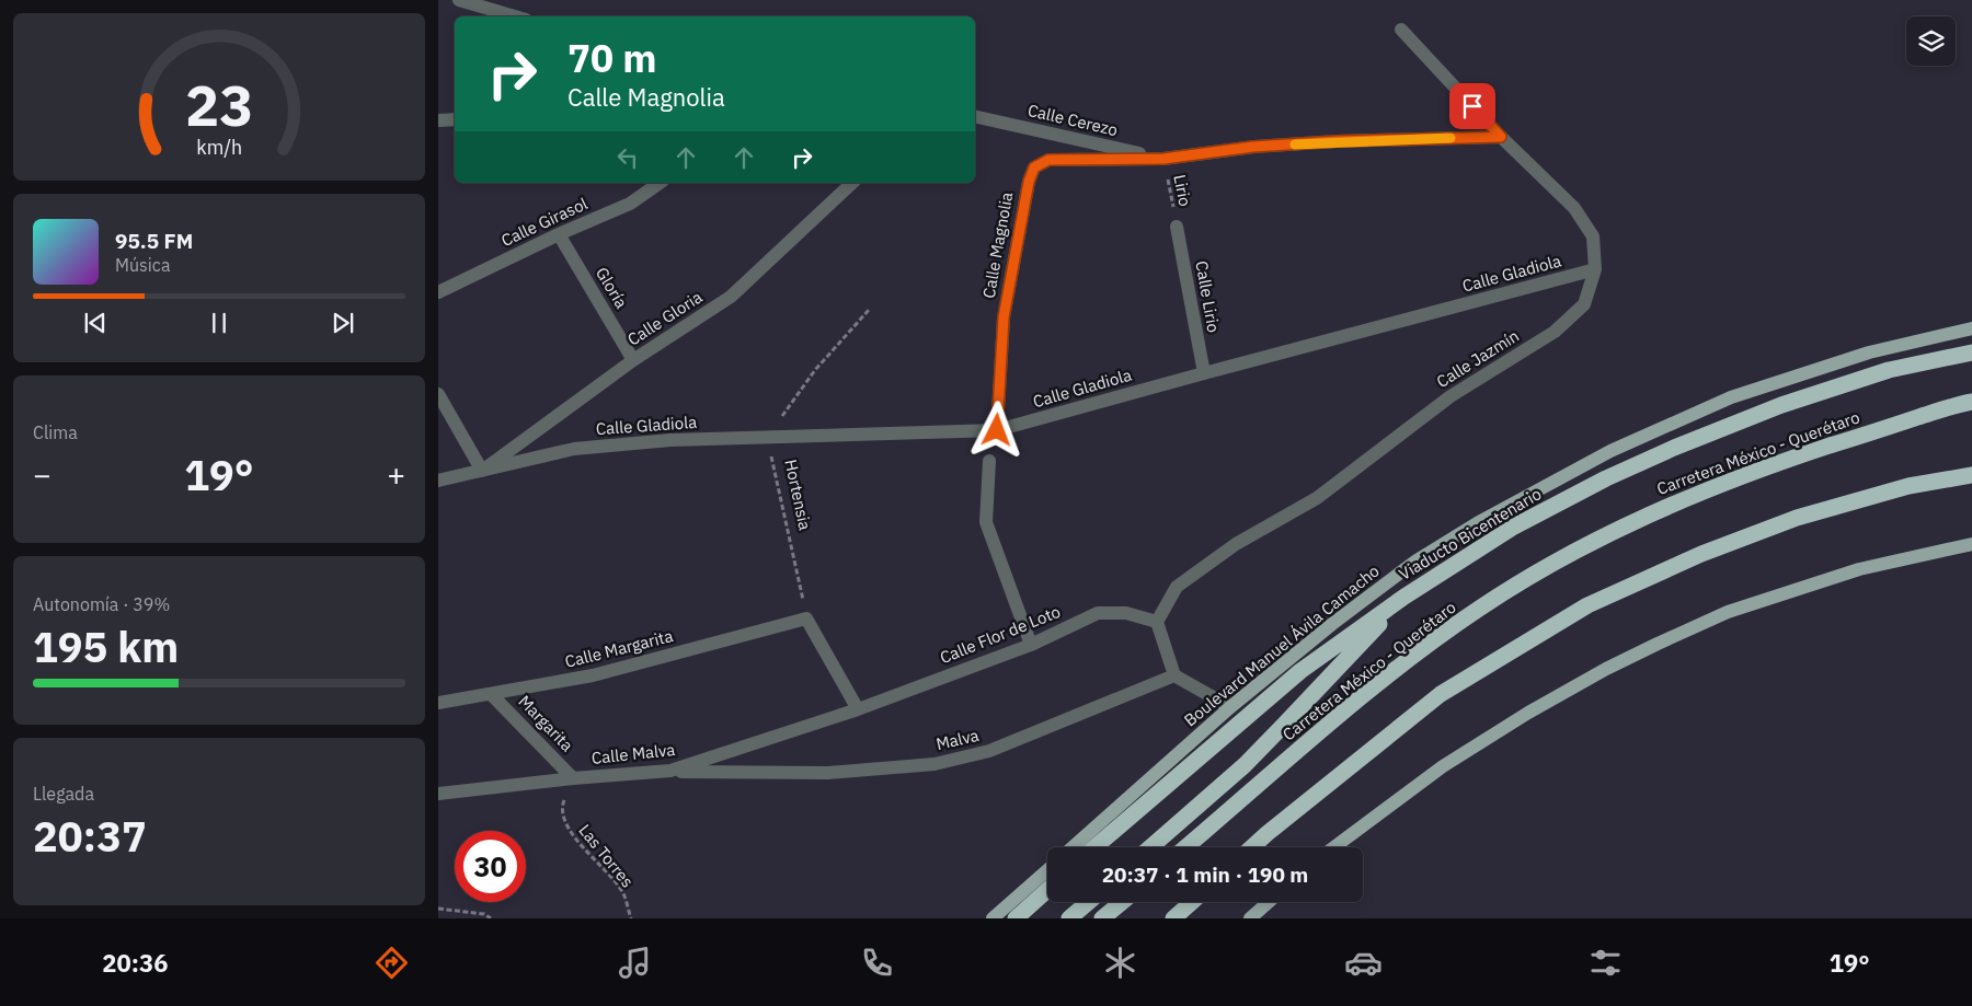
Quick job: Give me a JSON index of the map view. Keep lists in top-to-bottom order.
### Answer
{
  "streets": {
    "highway": ["Carretera México - Querétaro", "Viaducto Bicentenario"],
    "main road": ["Boulevard Manuel Ávila Camacho"],
    "street": [
      "Calle Cerezo",
      "Calle Girasol",
      "Calle Magnolia",
      "Calle Gladiola",
      "Gloría",
      "Calle Lirio",
      "Calle Gloria",
      "Calle Jazmín",
      "Calle Flor de Loto",
      "Calle Margarita",
      "Margarita",
      "Malva",
      "Calle Malva"
    ],
    "path": ["Lirio", "Hortensia", "Las Torres"]
  },
  "crossings": [
    ["Calle Cerezo", "Lirio"],
    ["Calle Cerezo", "Calle Magnolia"],
    ["Lirio", "Calle Magnolia"],
    ["Lirio", "Calle Lirio"],
    ["Calle Girasol", "Gloría"],
    ["Calle Magnolia", "Calle Gladiola"],
    ["Calle Gladiola", "Calle Lirio"],
    ["Calle Gladiola", "Calle Gloria"],
    ["Calle Gladiola", "Calle Jazmín"],
    ["Calle Gladiola", "Hortensia"],
    ["Gloría", "Calle Gloria"],
    ["Calle Jazmín", "Calle Flor de Loto"],
    ["Hortensia", "Calle Margarita"],
    ["Calle Flor de Loto", "Calle Malva"],
    ["Calle Margarita", "Margarita"],
    ["Margarita", "Calle Malva"],
    ["Margarita", "Las Torres"],
    ["Malva", "Calle Malva"],
    ["Calle Malva", "Las Torres"]
  ],
  "page": {
    "turn": ["70 m", "Calle Magnolia"],
    "song": ["95.5 FM", "Música"],
    "tile": [
      "Clima",
      ["Autonomía · 39%", "195 km"],
      ["Llegada", "20:37"]
    ],
    "heat": ["−", "19°", "+"],
    "limit": "30",
    "trip": "20:37 · 1 min · 190 m",
    "tabs": ["20:36", "19°"],
    "gauge": ["23", "km/h"]
  }
}
